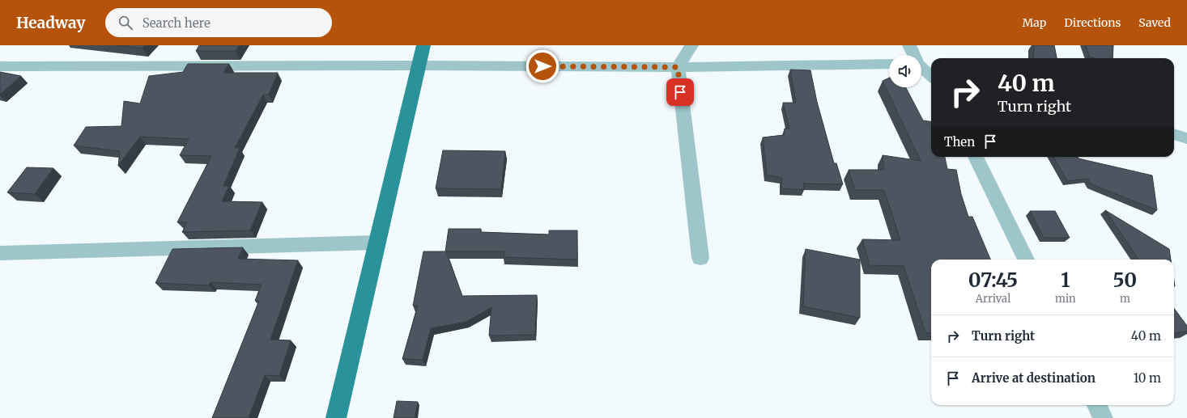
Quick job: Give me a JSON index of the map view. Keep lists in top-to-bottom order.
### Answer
{
  "page": {
    "header": "Headway",
    "search": "Search here",
    "nav": ["Map", "Directions", "Saved"],
    "turn": ["40 m", "Turn right"],
    "then": "Then",
    "eta": [
      "07:45",
      "Arrival",
      "1",
      "min",
      "50",
      "m"
    ],
    "list": [
      {
        "name": "Turn right",
        "value": "40 m"
      },
      {
        "name": "Arrive at destination",
        "value": "10 m"
      }
    ]
  }
}
